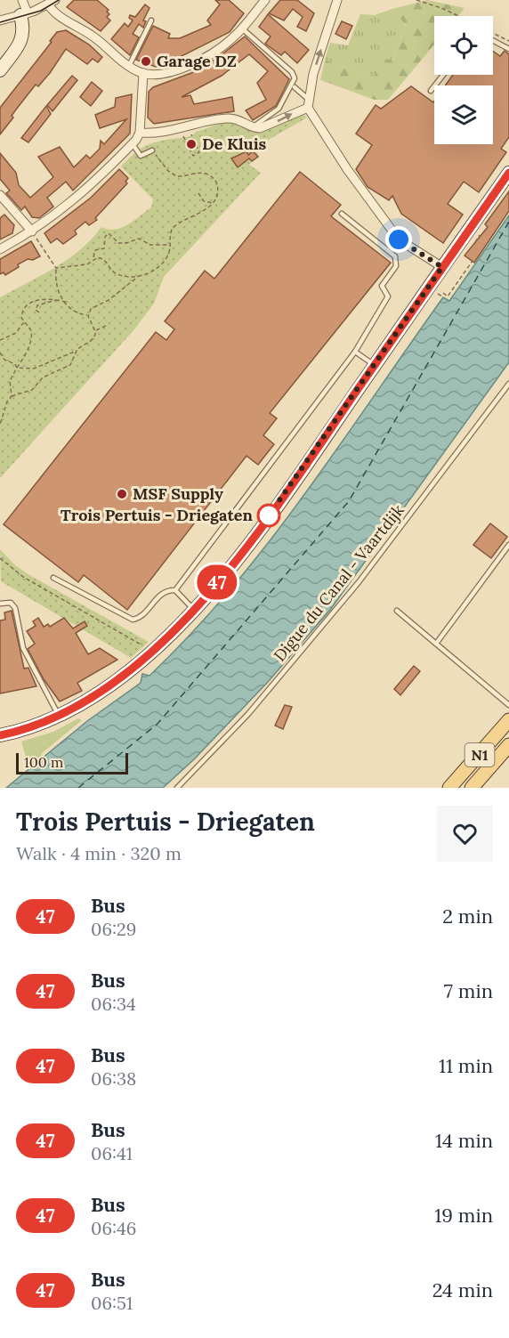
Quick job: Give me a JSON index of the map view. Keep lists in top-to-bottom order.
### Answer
{
  "streets": {
    "main road": ["N1"],
    "lane": ["Digue du Canal - Vaartdijk"]
  },
  "places": [
    "Garage DZ",
    "De Kluis",
    "MSF Supply",
    "Trois Pertuis - Driegaten"
  ],
  "lines": ["bus line 47"],
  "scale_bar": "100 m",
  "page": {
    "on_map": "47",
    "scale": "100 m",
    "heading": ["Trois Pertuis - Driegaten", "Walk · 4 min · 320 m"],
    "list": [
      {
        "mark": "47",
        "name": "Bus",
        "note": "06:29",
        "value": "2 min"
      },
      {
        "mark": "47",
        "name": "Bus",
        "note": "06:34",
        "value": "7 min"
      },
      {
        "mark": "47",
        "name": "Bus",
        "note": "06:38",
        "value": "11 min"
      },
      {
        "mark": "47",
        "name": "Bus",
        "note": "06:41",
        "value": "14 min"
      },
      {
        "mark": "47",
        "name": "Bus",
        "note": "06:46",
        "value": "19 min"
      },
      {
        "mark": "47",
        "name": "Bus",
        "note": "06:51",
        "value": "24 min"
      }
    ]
  }
}
